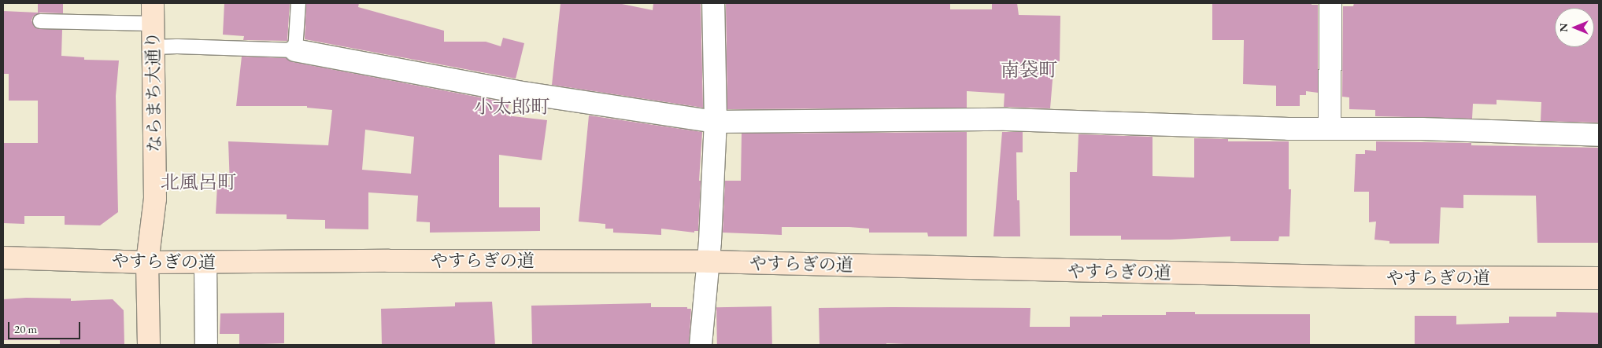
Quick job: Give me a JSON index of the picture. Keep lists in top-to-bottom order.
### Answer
{
  "streets": {
    "street": ["ならまち大通り", "やすらぎの道"]
  },
  "crossings": [
    ["ならまち大通り", "やすらぎの道"]
  ],
  "districts": ["南袋町", "小太郎町", "北風呂町"],
  "scale_bar": "20 m",
  "north": "left"
}
